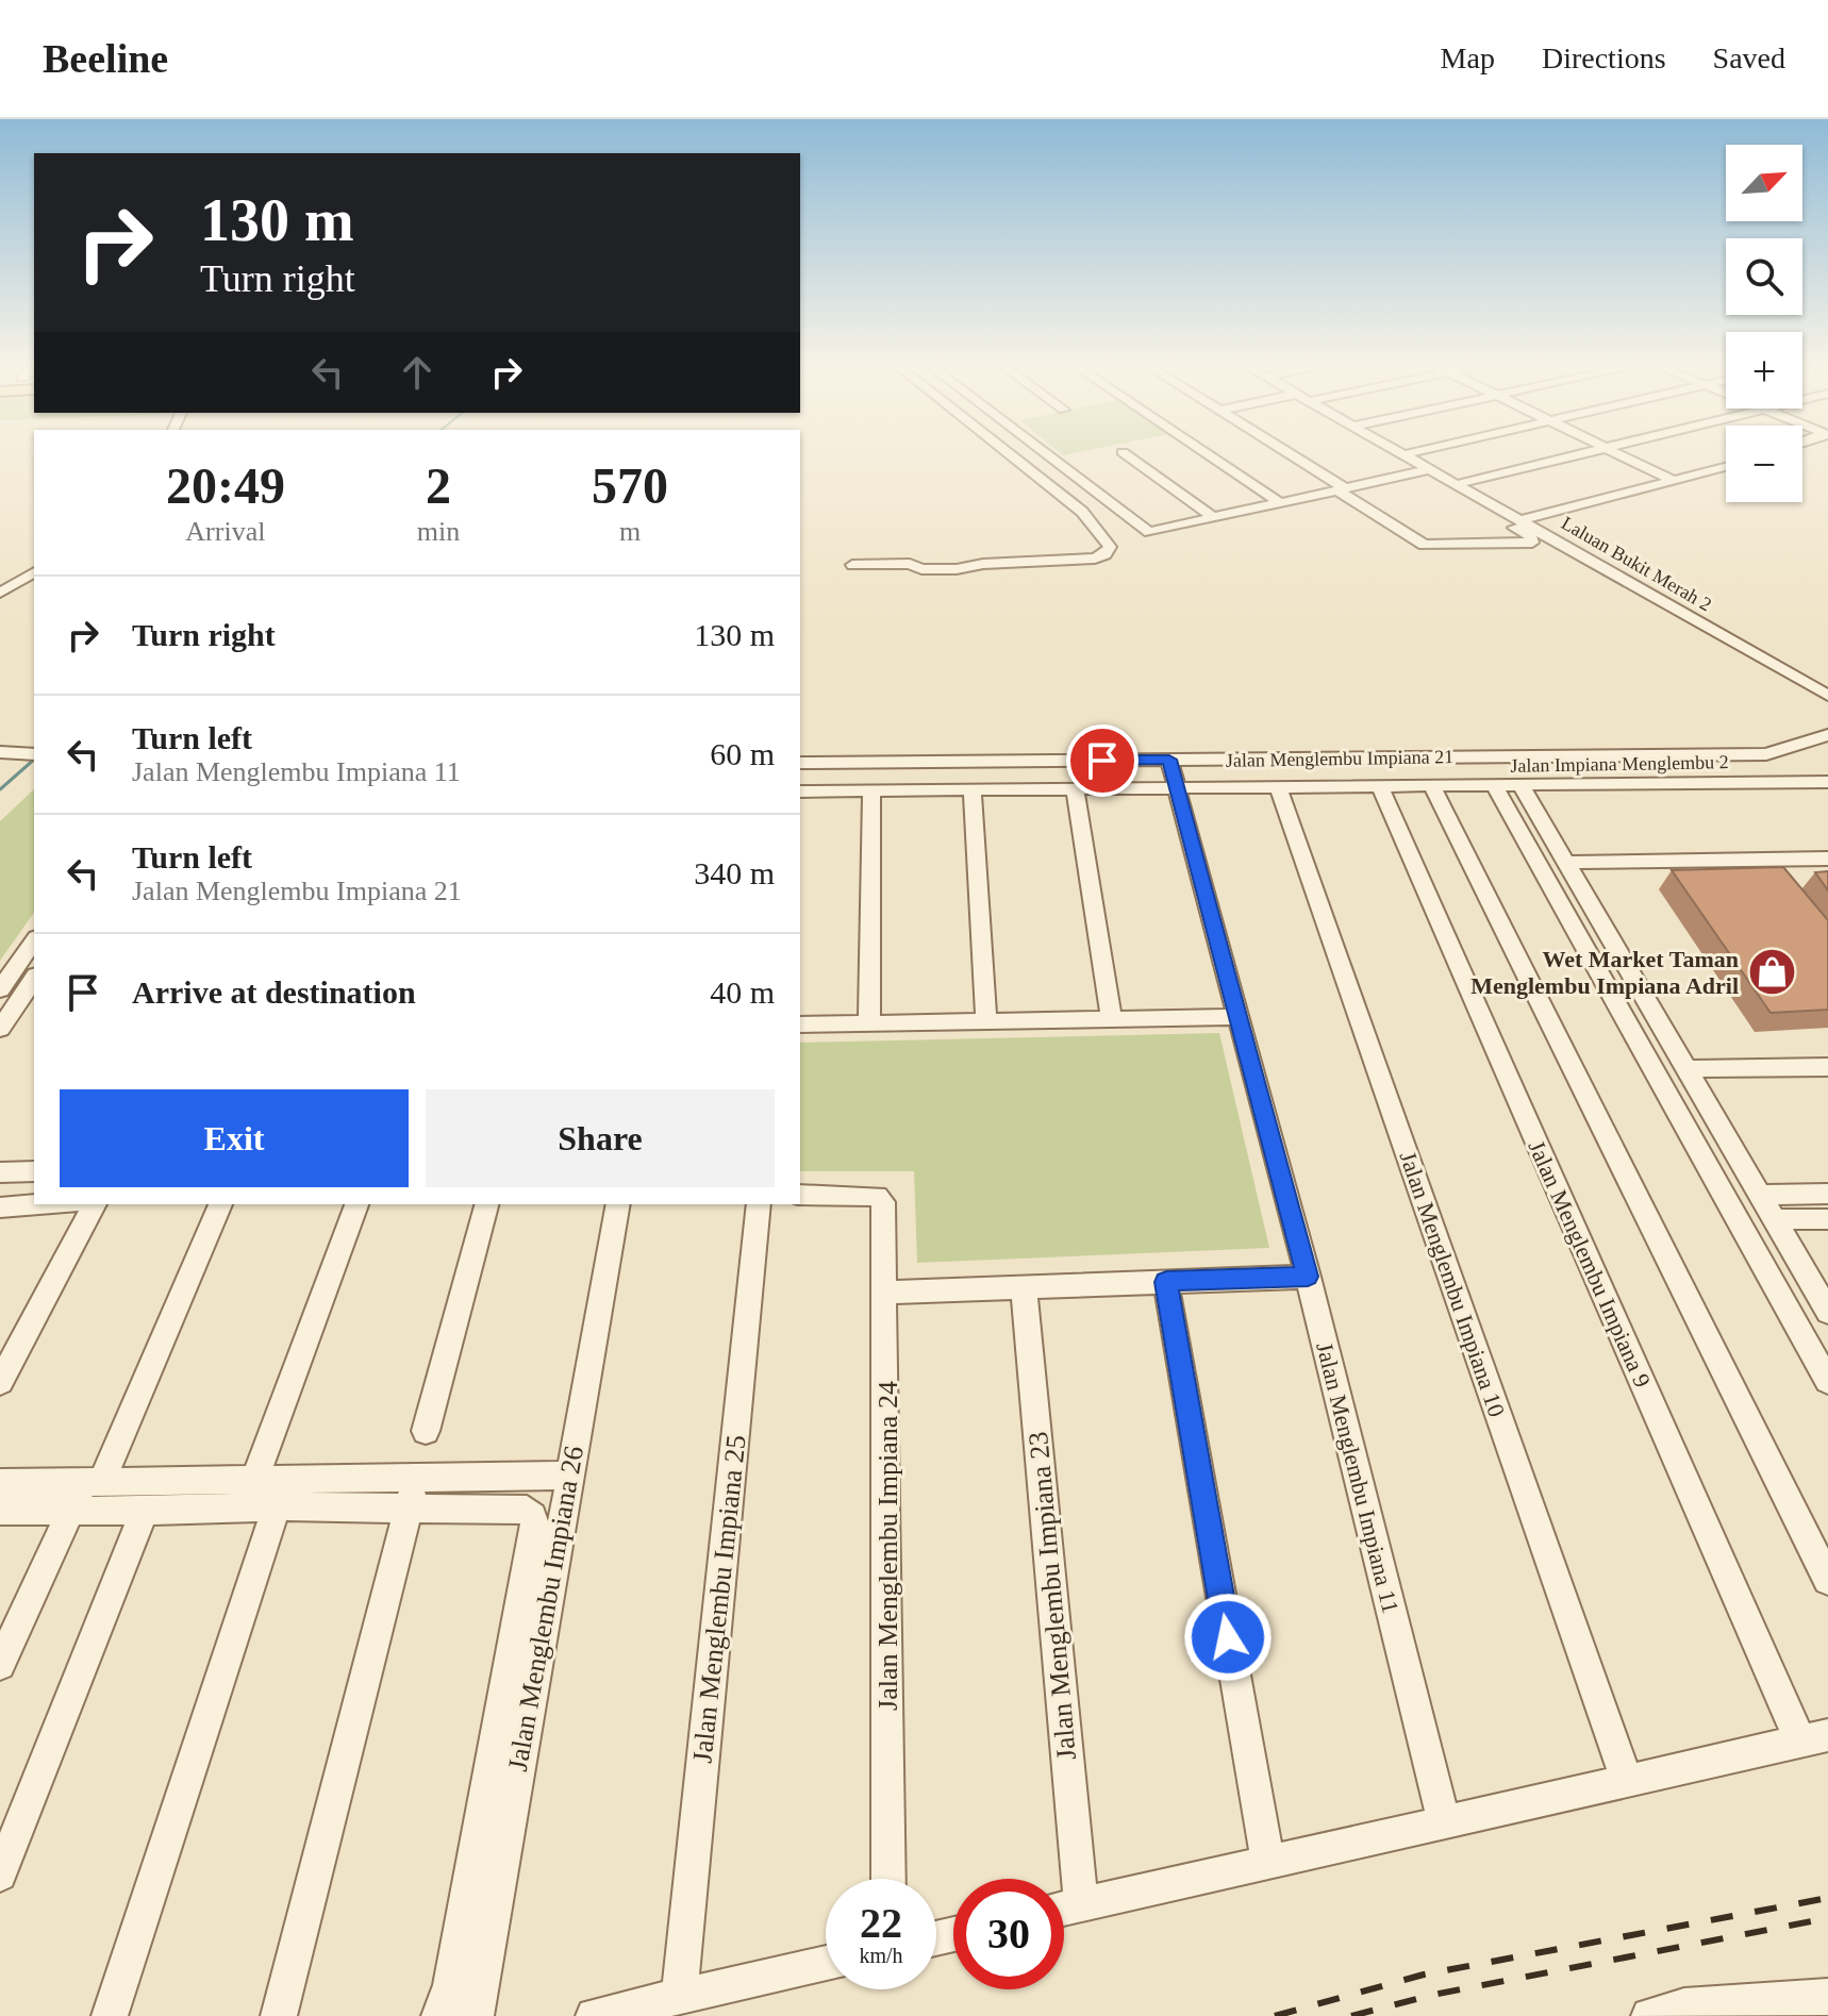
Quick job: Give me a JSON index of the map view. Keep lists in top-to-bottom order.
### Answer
{
  "streets": {
    "street": [
      "Laluan Bukit Merah 2",
      "Jalan Menglembu Impiana 21",
      "Jalan Impiana Menglembu 2",
      "Jalan Menglembu Impiana 9",
      "Jalan Menglembu Impiana 10",
      "Jalan Menglembu Impiana 11",
      "Jalan Menglembu Impiana 24",
      "Jalan Menglembu Impiana 23",
      "Jalan Menglembu Impiana 25",
      "Jalan Menglembu Impiana 26"
    ]
  },
  "crossings": [
    ["Jalan Menglembu Impiana 21", "Jalan Menglembu Impiana 11"],
    ["Jalan Impiana Menglembu 2", "Jalan Menglembu Impiana 9"],
    ["Jalan Impiana Menglembu 2", "Jalan Menglembu Impiana 10"],
    ["Jalan Impiana Menglembu 2", "Jalan Menglembu Impiana 11"]
  ],
  "places": {
    "shop": ["Wet Market Taman Menglembu Impiana Adril"]
  },
  "north": "top right",
  "page": {
    "header": "Beeline",
    "nav": ["Map", "Directions", "Saved"],
    "map_buttons": ["+", "−"],
    "turn": ["130 m", "Turn right"],
    "eta": [
      "20:49",
      "Arrival",
      "2",
      "min",
      "570",
      "m"
    ],
    "list": [
      {
        "name": "Turn right",
        "value": "130 m"
      },
      {
        "name": "Turn left",
        "note": "Jalan Menglembu Impiana 11",
        "value": "60 m"
      },
      {
        "name": "Turn left",
        "note": "Jalan Menglembu Impiana 21",
        "value": "340 m"
      },
      {
        "name": "Arrive at destination",
        "value": "40 m"
      }
    ],
    "buttons": ["Exit", "Share"],
    "speed": "22 km/h",
    "limit": "30"
  }
}
